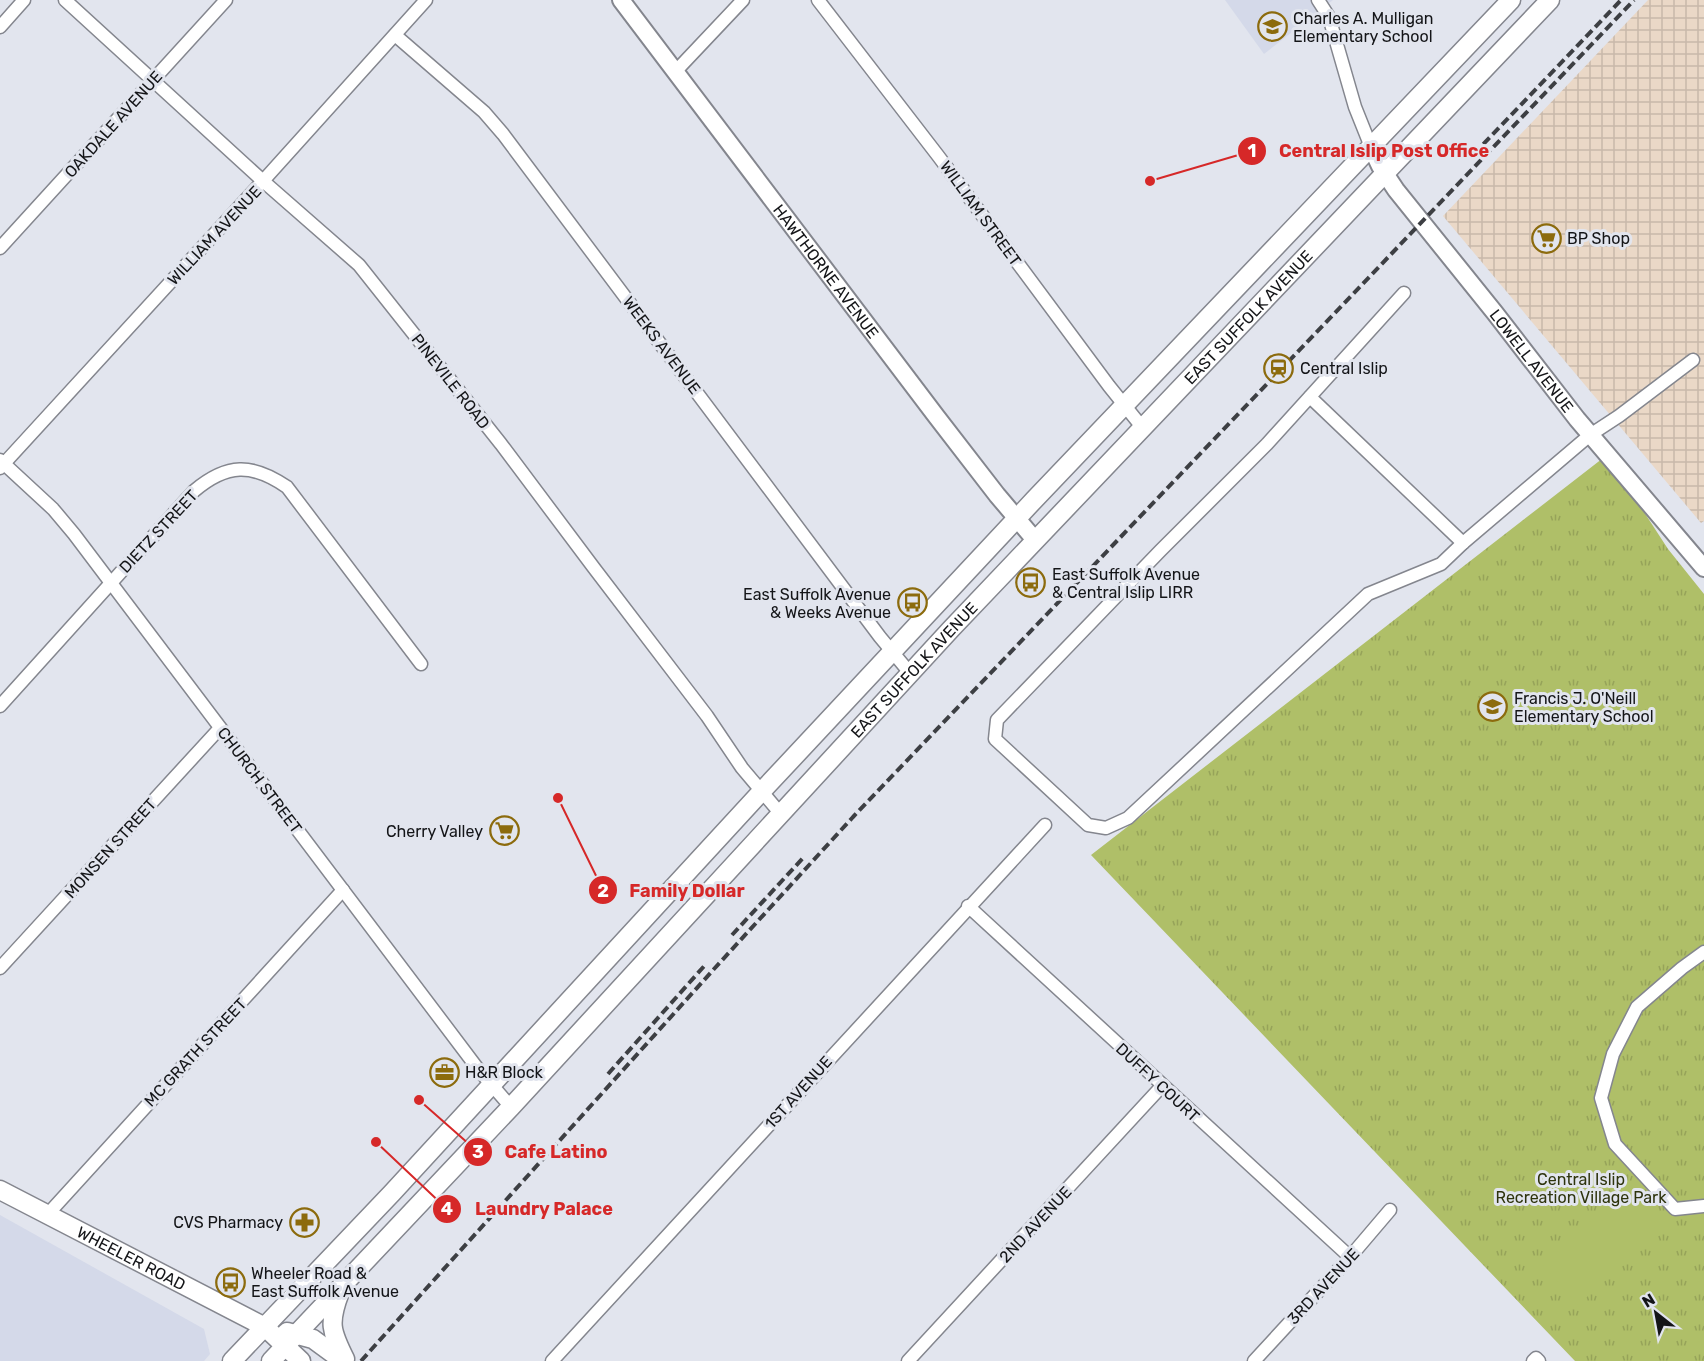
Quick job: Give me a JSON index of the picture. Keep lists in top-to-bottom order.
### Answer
{
  "streets": {
    "main road": ["EAST SUFFOLK AVENUE", "WHEELER ROAD"],
    "street": [
      "OAKDALE AVENUE",
      "WILLIAM STREET",
      "WILLIAM AVENUE",
      "HAWTHORNE AVENUE",
      "WEEKS AVENUE",
      "LOWELL AVENUE",
      "PINEVILE ROAD",
      "DIETZ STREET",
      "CHURCH STREET",
      "MONSEN STREET",
      "MC GRATH STREET",
      "DUFFY COURT",
      "1ST AVENUE",
      "2ND AVENUE",
      "3RD AVENUE"
    ]
  },
  "crossings": [
    ["OAKDALE AVENUE", "PINEVILE ROAD"],
    ["WILLIAM STREET", "EAST SUFFOLK AVENUE"],
    ["WILLIAM AVENUE", "WEEKS AVENUE"],
    ["WILLIAM AVENUE", "PINEVILE ROAD"],
    ["WILLIAM AVENUE", "CHURCH STREET"],
    ["HAWTHORNE AVENUE", "EAST SUFFOLK AVENUE"],
    ["EAST SUFFOLK AVENUE", "WEEKS AVENUE"],
    ["EAST SUFFOLK AVENUE", "LOWELL AVENUE"],
    ["EAST SUFFOLK AVENUE", "PINEVILE ROAD"],
    ["EAST SUFFOLK AVENUE", "CHURCH STREET"],
    ["EAST SUFFOLK AVENUE", "WHEELER ROAD"],
    ["DIETZ STREET", "CHURCH STREET"],
    ["CHURCH STREET", "MONSEN STREET"],
    ["CHURCH STREET", "MC GRATH STREET"],
    ["MC GRATH STREET", "WHEELER ROAD"],
    ["DUFFY COURT", "1ST AVENUE"],
    ["DUFFY COURT", "2ND AVENUE"],
    ["DUFFY COURT", "3RD AVENUE"]
  ],
  "parks": ["Central Islip Recreation Village Park"],
  "places": {
    "school or university": ["Charles A. Mulligan Elementary School", "Francis J. O'Neill Elementary School"],
    "other": [
      "Central Islip Post Office",
      "Family Dollar",
      "Cafe Latino",
      "Laundry Palace"
    ],
    "supermarket": ["BP Shop", "Cherry Valley"],
    "station": ["Central Islip"],
    "bus stop": ["East Suffolk Avenue & Central Islip LIRR", "East Suffolk Avenue & Weeks Avenue", "Wheeler Road & East Suffolk Avenue"],
    "office": ["H&R Block"],
    "pharmacy": ["CVS Pharmacy"]
  },
  "north": "top left"
}
